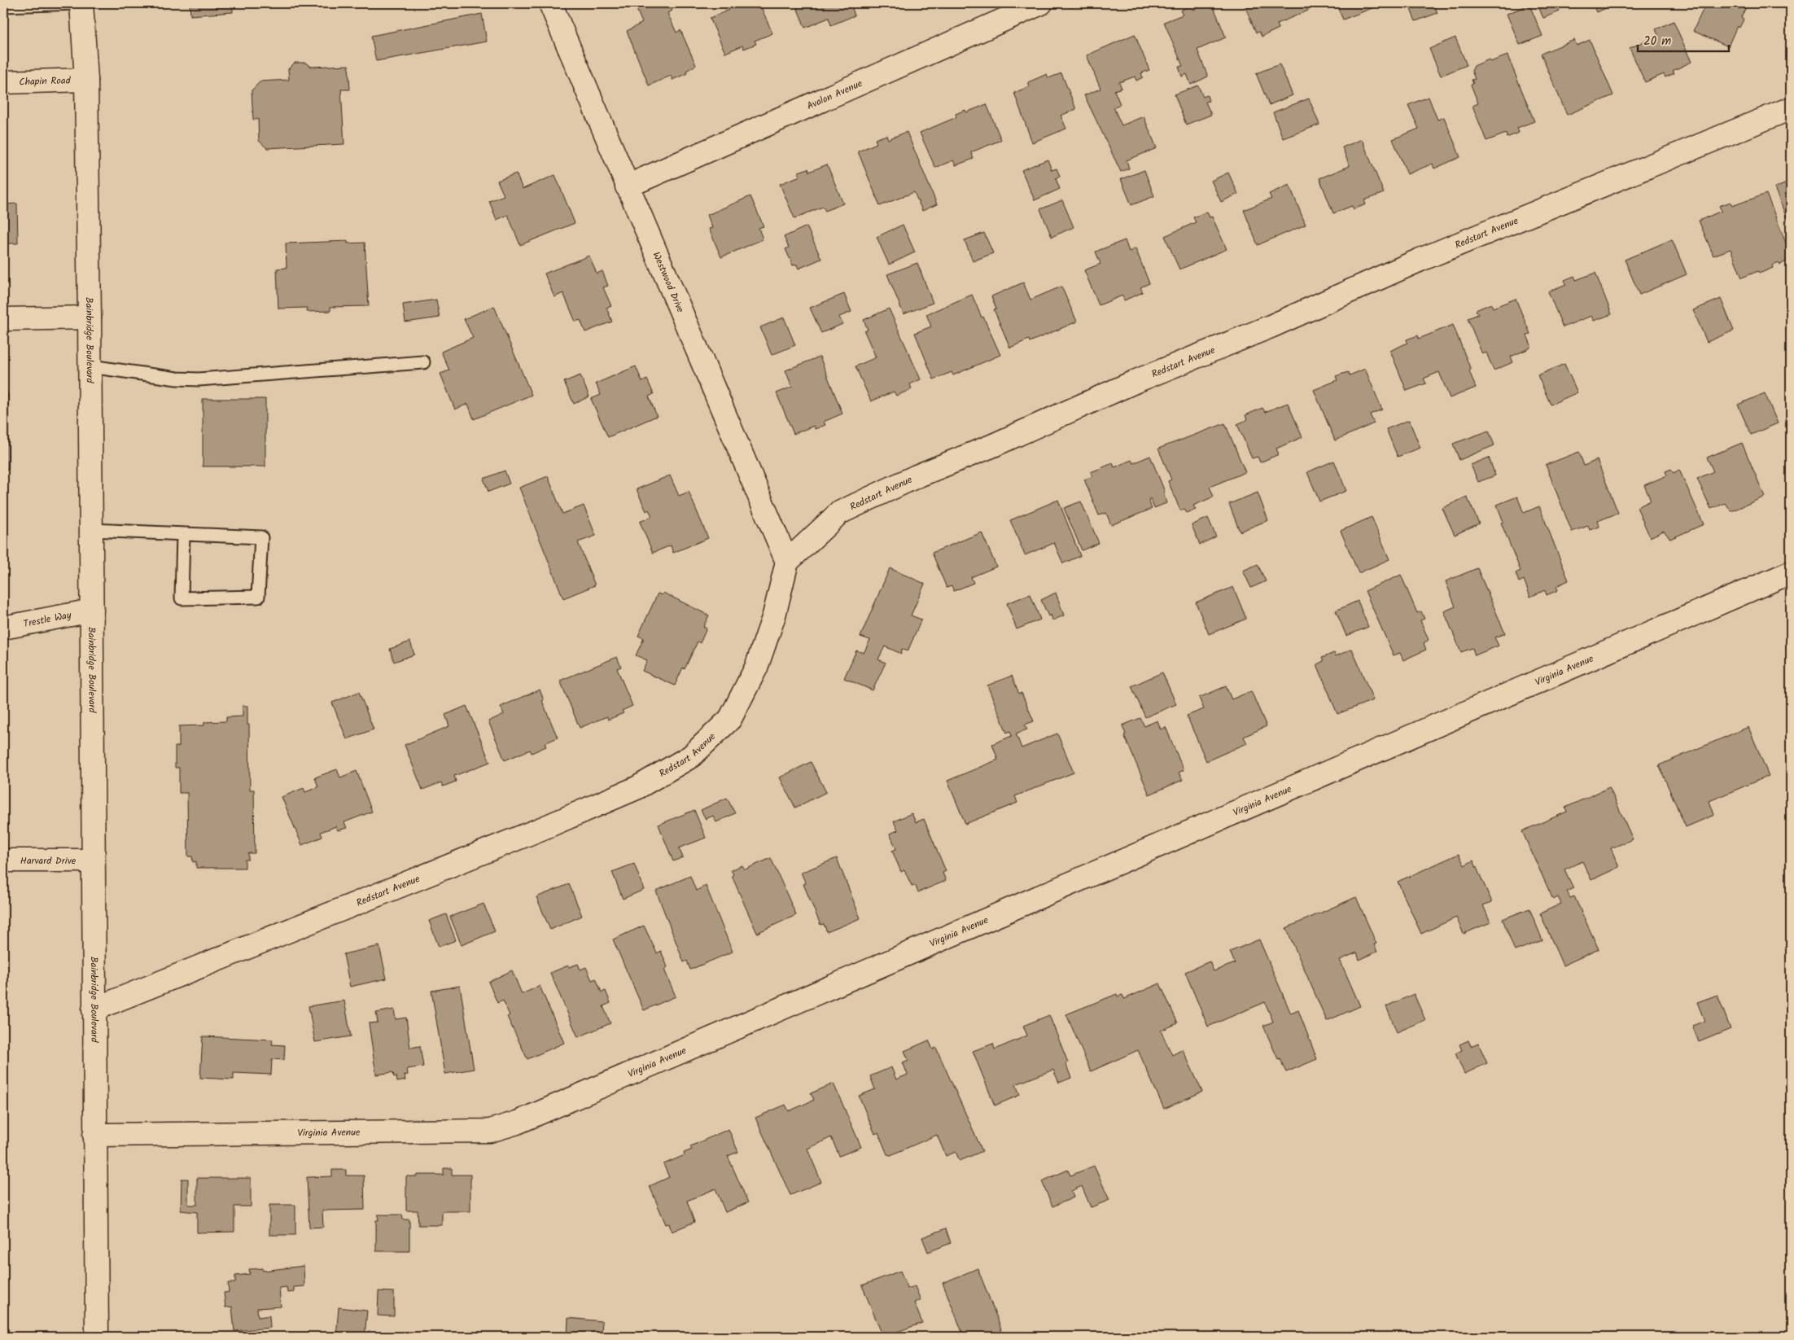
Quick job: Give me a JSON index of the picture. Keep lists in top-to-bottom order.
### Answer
{
  "streets": {
    "street": [
      "Chapin Road",
      "Avalon Avenue",
      "Redstart Avenue",
      "Westwood Drive",
      "Bainbridge Boulevard",
      "Trestle Way",
      "Virginia Avenue",
      "Harvard Drive"
    ]
  },
  "crossings": [
    ["Chapin Road", "Bainbridge Boulevard"],
    ["Avalon Avenue", "Westwood Drive"],
    ["Redstart Avenue", "Westwood Drive"],
    ["Redstart Avenue", "Bainbridge Boulevard"],
    ["Bainbridge Boulevard", "Trestle Way"],
    ["Bainbridge Boulevard", "Virginia Avenue"],
    ["Bainbridge Boulevard", "Harvard Drive"]
  ],
  "scale_bar": "20 m"
}
